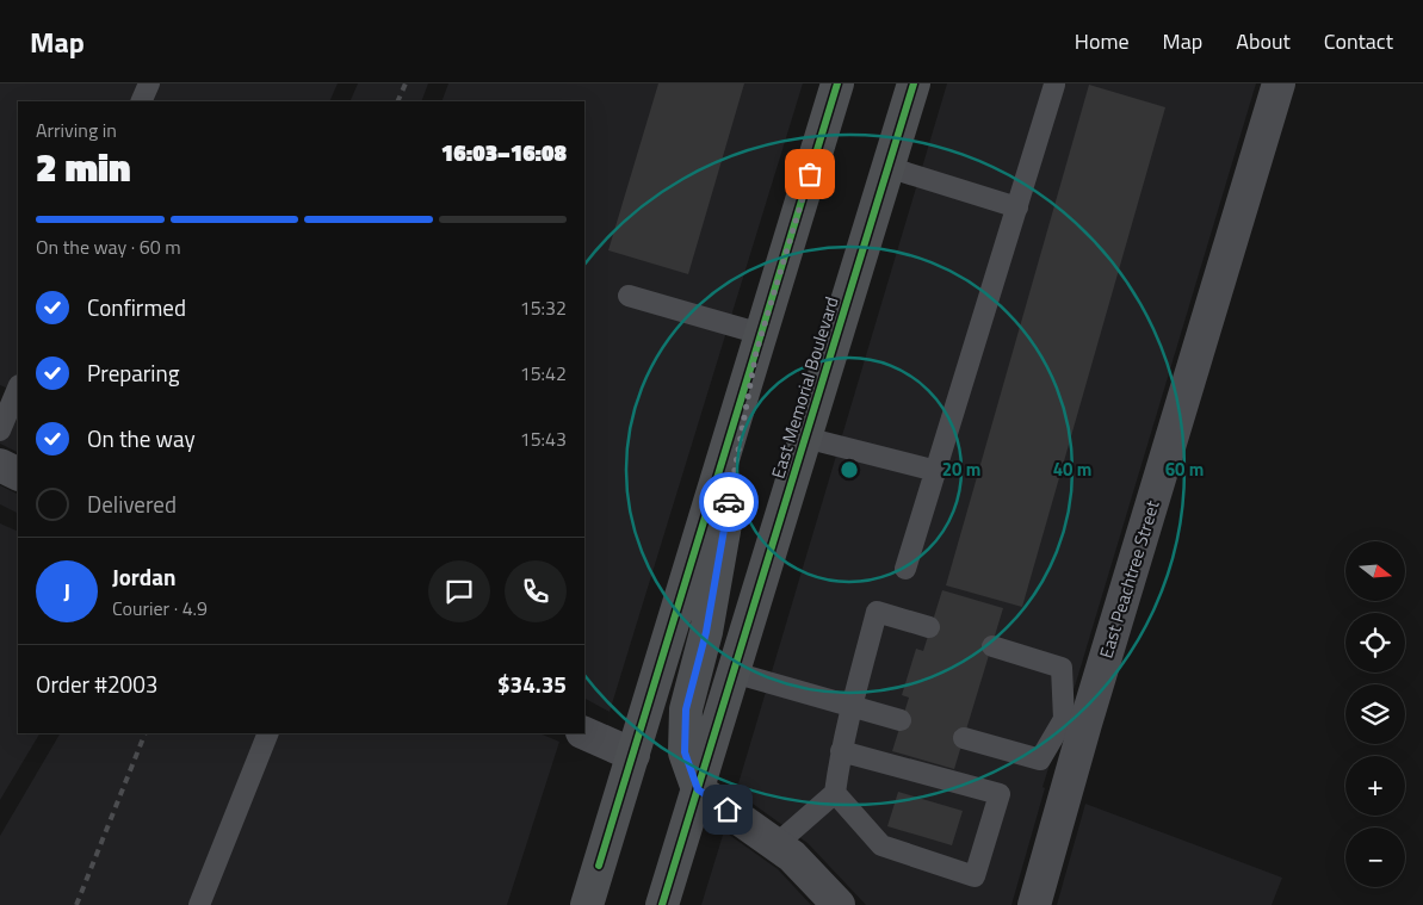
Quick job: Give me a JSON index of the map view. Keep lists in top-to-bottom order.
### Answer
{
  "streets": {
    "main road": ["East Memorial Boulevard"],
    "street": ["East Peachtree Street"]
  },
  "north": "right",
  "page": {
    "header": "Map",
    "nav": [
      "Home",
      "Map",
      "About",
      "Contact"
    ],
    "heading": ["2 min", "Arriving in", "16:03–16:08"],
    "panel": [
      "Jordan",
      "Courier · 4.9",
      "Order #2003",
      "$34.35"
    ],
    "bar": "On the way · 60 m",
    "list": [
      ["Confirmed", "15:32"],
      ["Preparing", "15:42"],
      ["On the way", "15:43"],
      "Delivered"
    ],
    "map_buttons": ["+", "−"],
    "round": "J"
  },
  "rings": ["20 m", "40 m", "60 m"]
}
